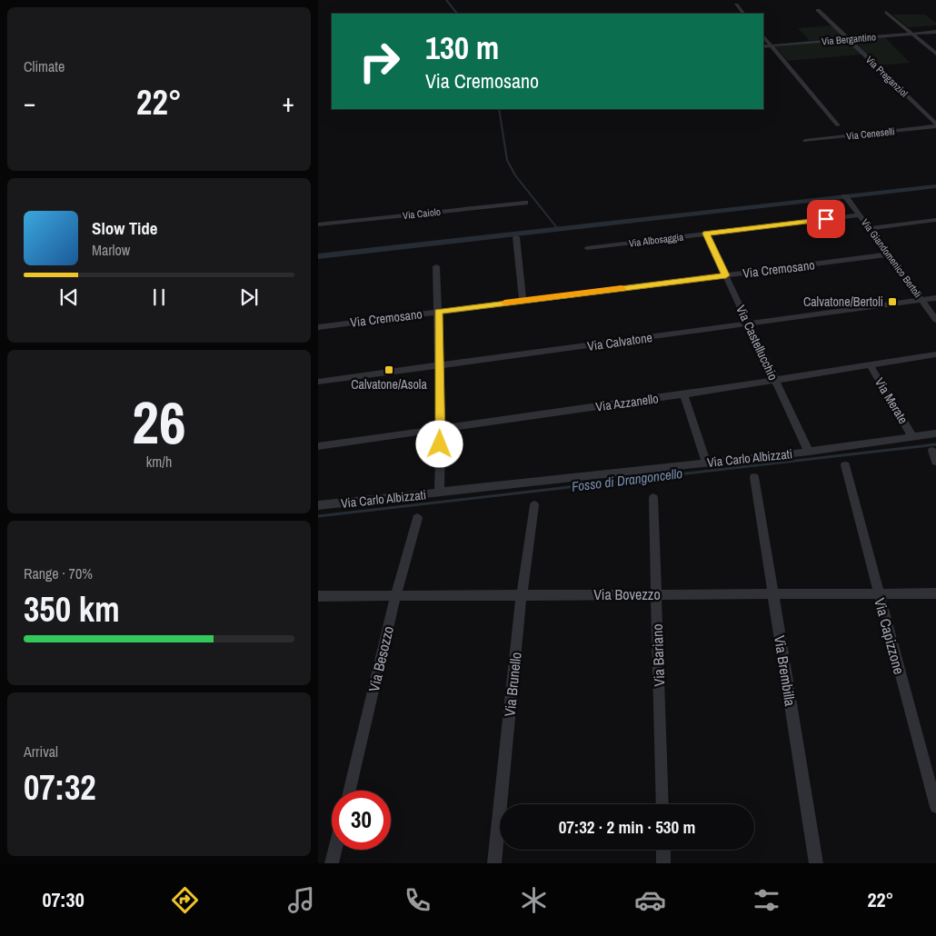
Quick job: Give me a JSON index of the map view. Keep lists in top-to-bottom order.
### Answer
{
  "streets": {
    "street": [
      "Via Bergantino",
      "Via Preganziol",
      "Via Ceneselli",
      "Via Caiolo",
      "Via Albosaggia",
      "Via Giandomenico Bertoli",
      "Via Cremosano",
      "Via Calvatone",
      "Via Castellucchio",
      "Via Merate",
      "Via Azzanello",
      "Via Carlo Albizzati",
      "Via Bovezzo",
      "Via Capizzone",
      "Via Bariano",
      "Via Besozzo",
      "Via Brembilla",
      "Via Brunello"
    ]
  },
  "crossings": [
    ["Via Bergantino", "Via Preganziol"],
    ["Via Preganziol", "Via Ceneselli"],
    ["Via Albosaggia", "Via Giandomenico Bertoli"],
    ["Via Albosaggia", "Via Castellucchio"],
    ["Via Giandomenico Bertoli", "Via Cremosano"],
    ["Via Giandomenico Bertoli", "Via Calvatone"],
    ["Via Cremosano", "Via Castellucchio"],
    ["Via Calvatone", "Via Castellucchio"],
    ["Via Castellucchio", "Via Azzanello"],
    ["Via Castellucchio", "Via Carlo Albizzati"],
    ["Via Merate", "Via Azzanello"],
    ["Via Merate", "Via Carlo Albizzati"],
    ["Via Bovezzo", "Via Capizzone"],
    ["Via Bovezzo", "Via Bariano"],
    ["Via Bovezzo", "Via Besozzo"],
    ["Via Bovezzo", "Via Brembilla"],
    ["Via Bovezzo", "Via Brunello"]
  ],
  "water": ["Fosso di Drangoncello"],
  "places": {
    "transit": ["Calvatone/Bertoli", "Calvatone/Asola"]
  },
  "page": {
    "tile": [
      "Climate",
      ["26", "km/h"],
      ["Range · 70%", "350 km"],
      ["Arrival", "07:32"]
    ],
    "turn": ["130 m", "Via Cremosano"],
    "heat": ["−", "22°", "+"],
    "song": ["Slow Tide", "Marlow"],
    "limit": "30",
    "trip": "07:32 · 2 min · 530 m",
    "tabs": ["07:30", "22°"]
  }
}
